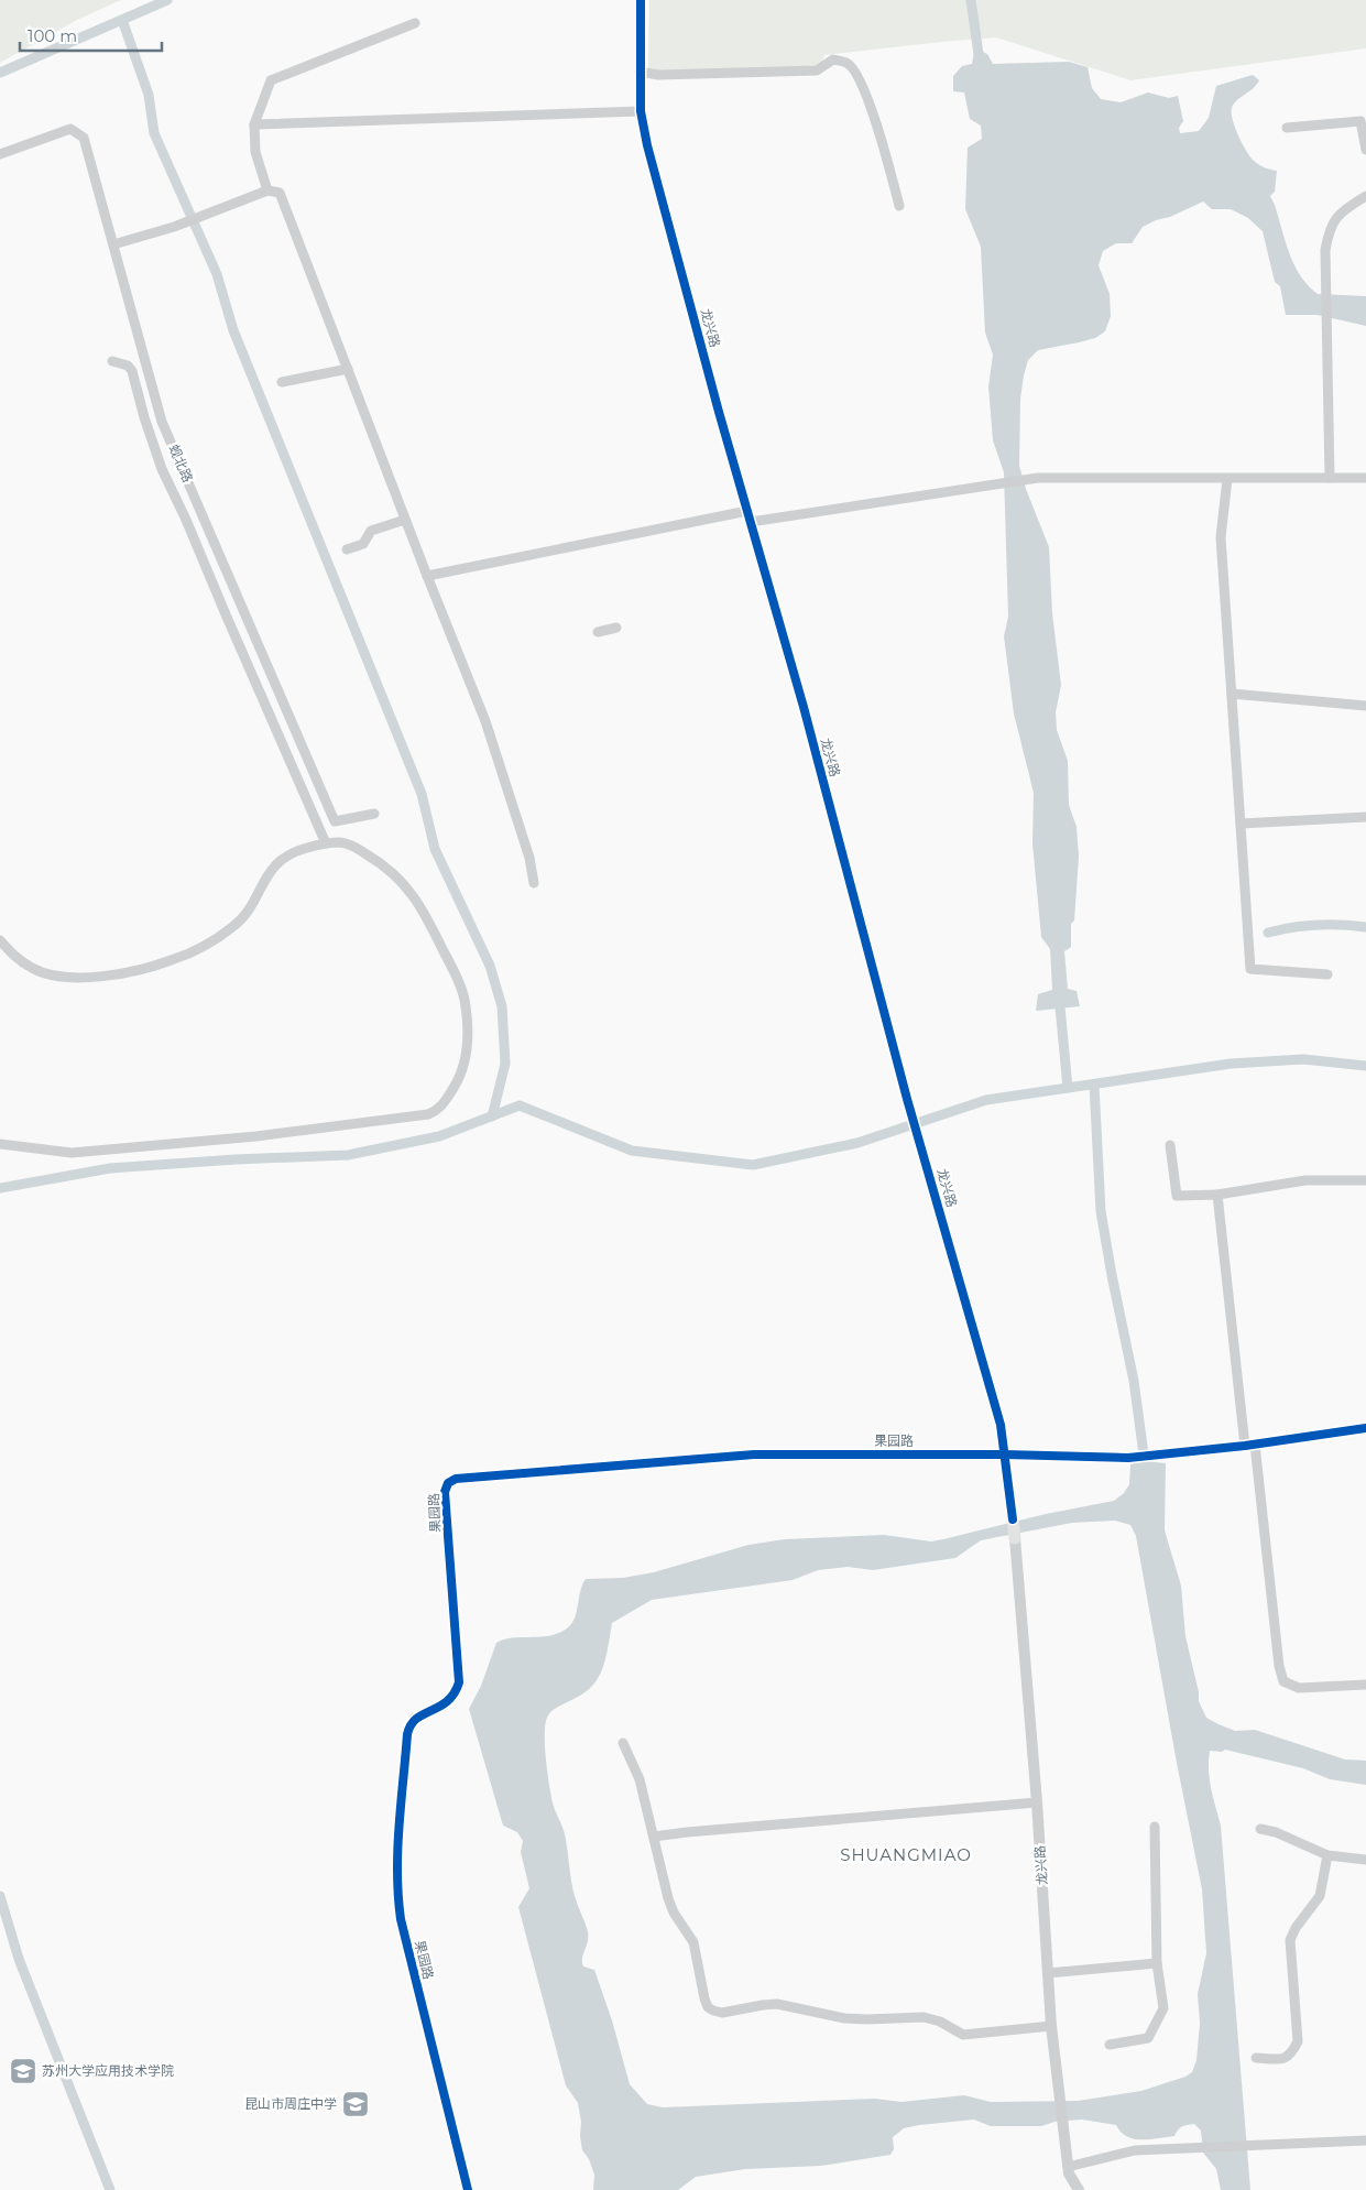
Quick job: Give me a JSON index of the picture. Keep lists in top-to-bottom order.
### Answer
{
  "streets": {
    "street": ["龙兴路", "蚬北路", "果园路"]
  },
  "crossings": [
    ["龙兴路", "果园路"]
  ],
  "districts": ["SHUANGMIAO"],
  "places": {
    "school or university": ["苏州大学应用技术学院", "昆山市周庄中学"]
  },
  "scale_bar": "100 m"
}
